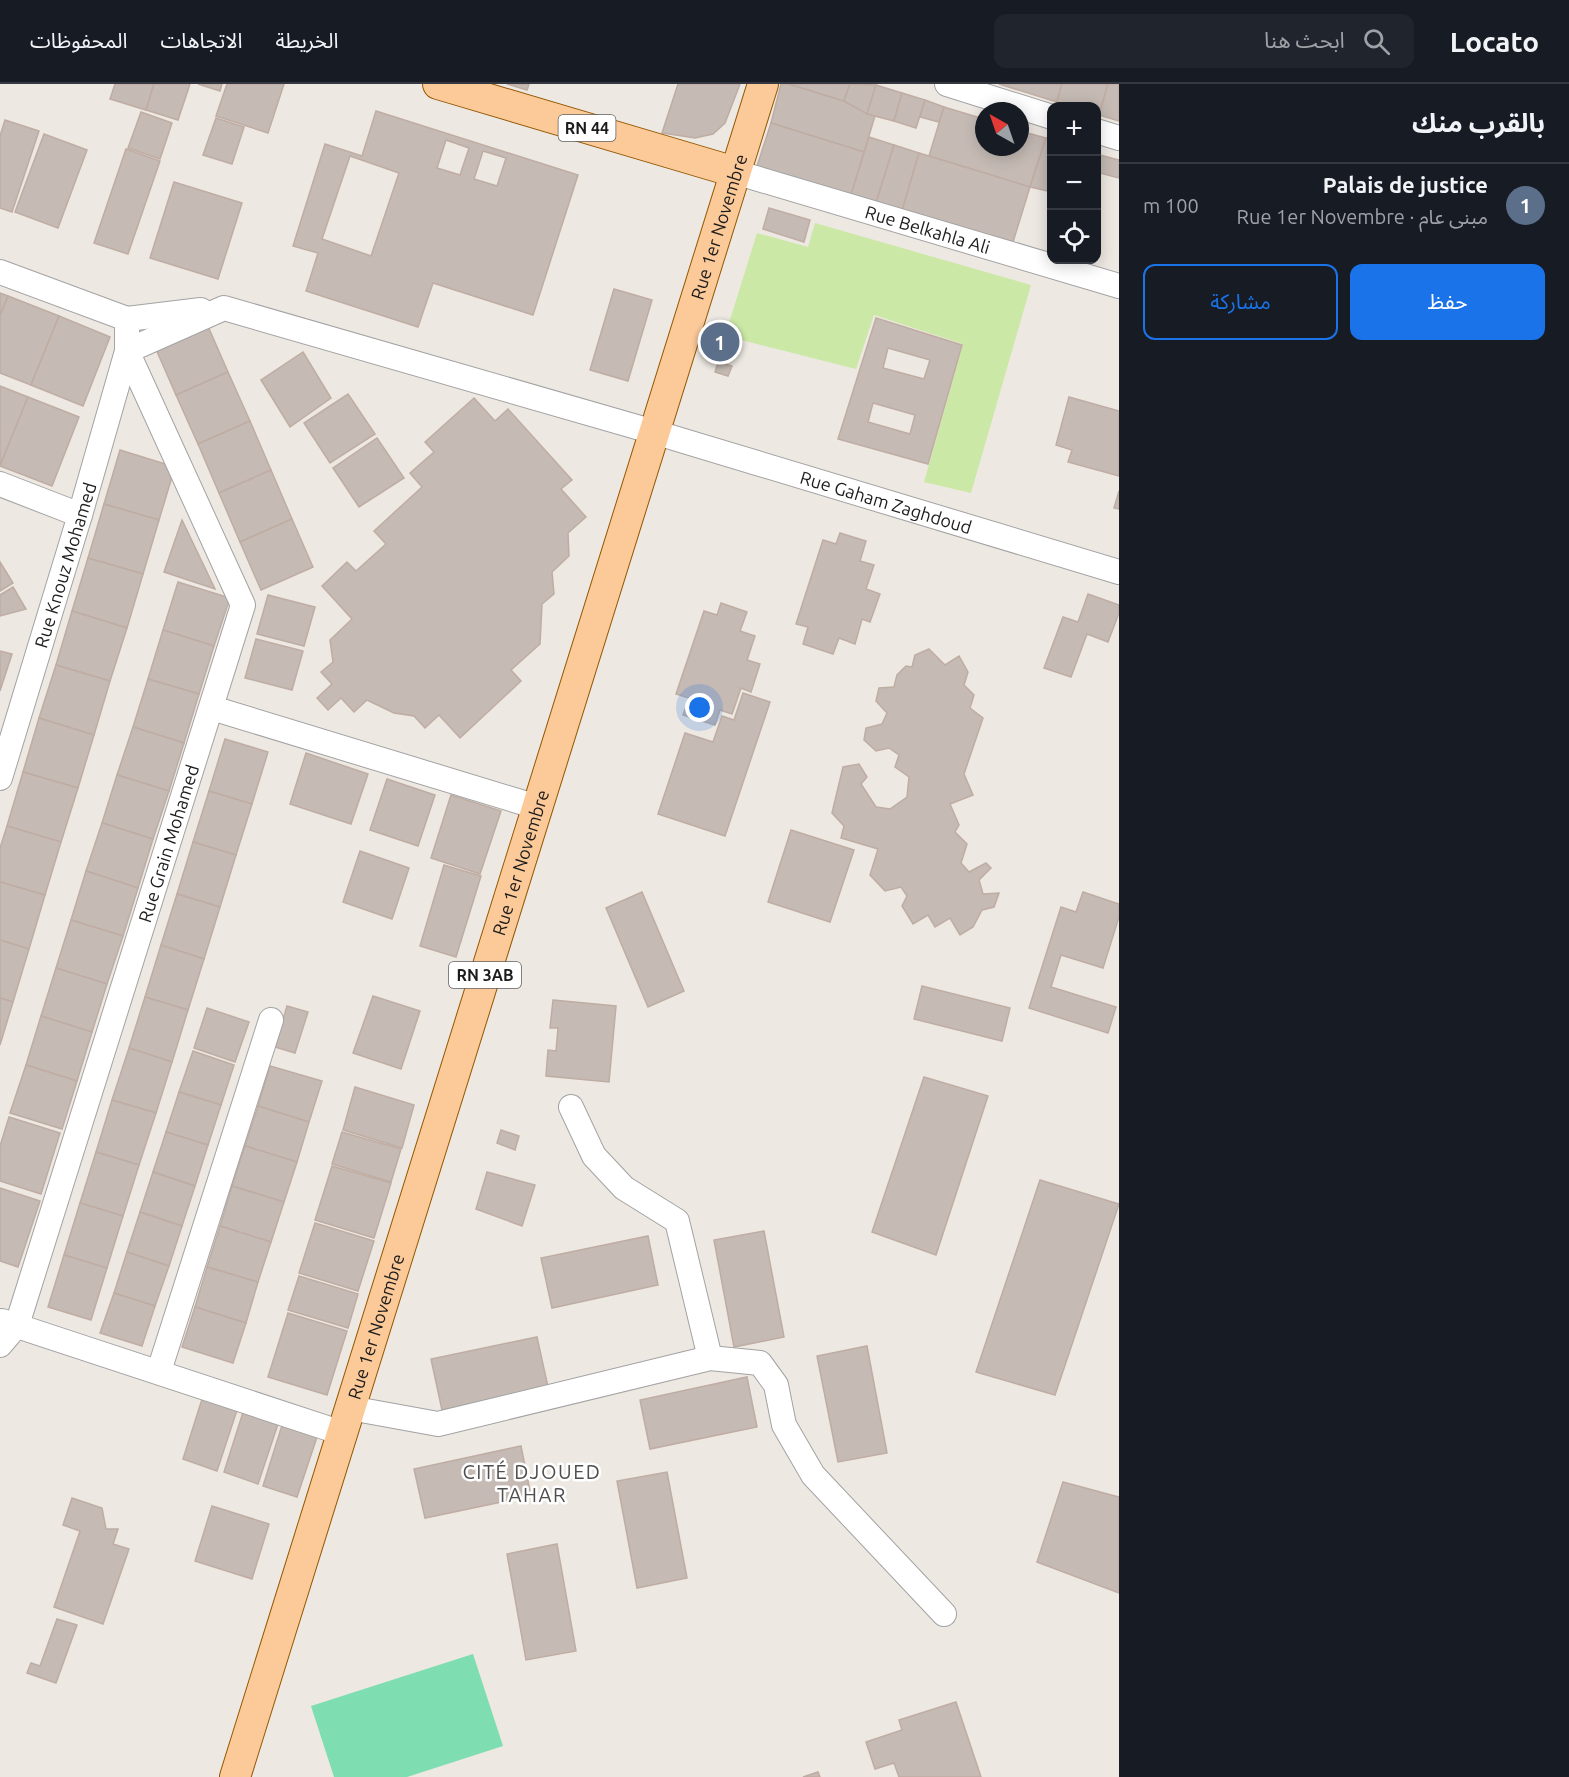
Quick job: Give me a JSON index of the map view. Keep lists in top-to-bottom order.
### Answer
{
  "streets": {
    "main road": ["RN 44", "Rue 1er Novembre", "RN 3AB"],
    "street": [
      "Rue Belkahla Ali",
      "Rue Gaham Zaghdoud",
      "Rue Knouz Mohamed",
      "Rue Grain Mohamed"
    ]
  },
  "crossings": [
    ["RN 44", "Rue 1er Novembre"],
    ["RN 44", "Rue Belkahla Ali"],
    ["Rue 1er Novembre", "Rue Belkahla Ali"],
    ["Rue 1er Novembre", "Rue Gaham Zaghdoud"],
    ["Rue Knouz Mohamed", "Rue Grain Mohamed"]
  ],
  "districts": ["CITÉ DJOUED TAHAR"],
  "north": "top left",
  "page": {
    "header": "Locato",
    "search": "ابحث هنا",
    "nav": ["الخريطة", "الاتجاهات", "المحفوظات"],
    "heading": "بالقرب منك",
    "map_buttons": ["+", "−"],
    "list": [
      {
        "mark": "1",
        "name": "Palais de justice",
        "note": "مبنى عام · Rue 1er Novembre",
        "value": "100 m"
      }
    ],
    "buttons": ["حفظ", "مشاركة"],
    "pins": "1"
  }
}
